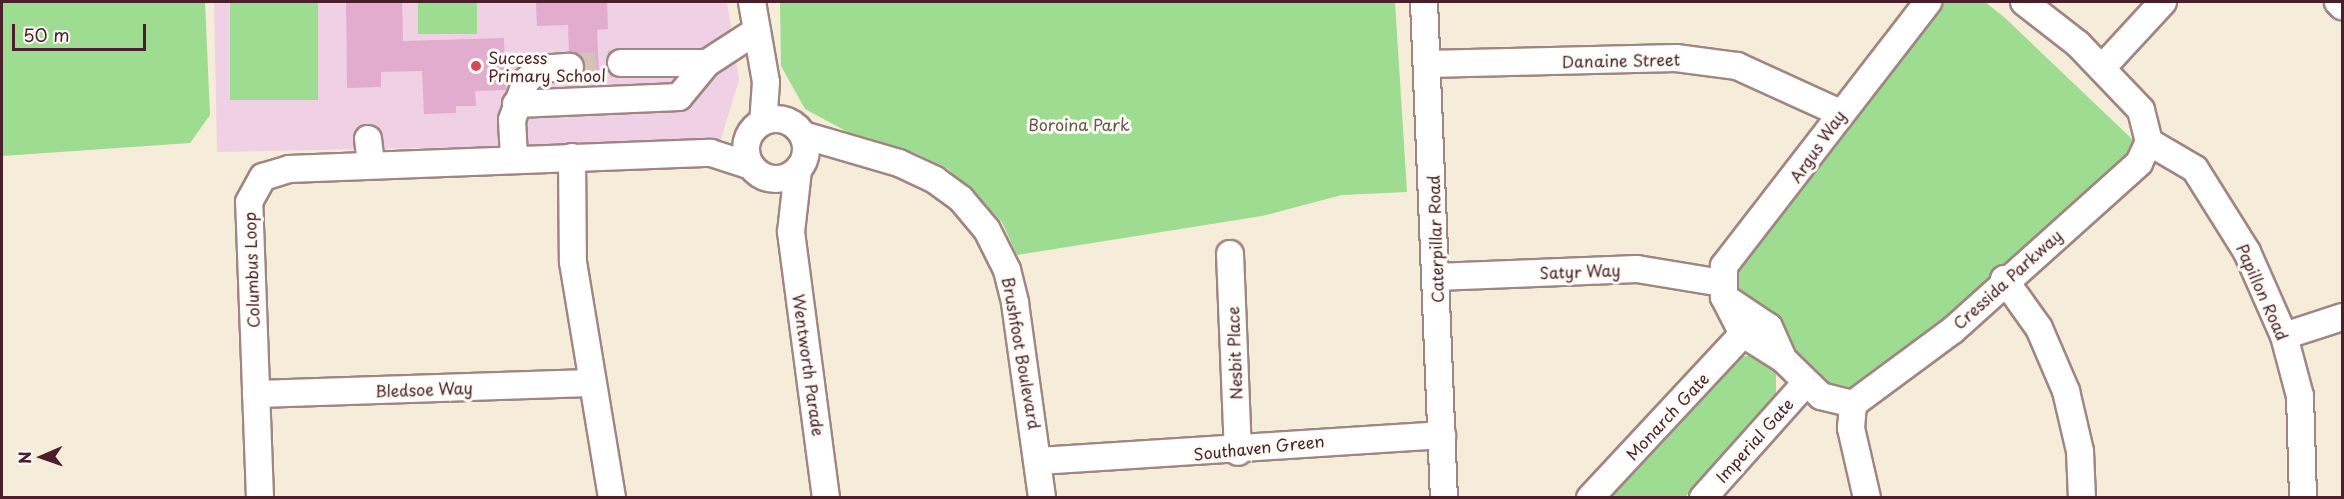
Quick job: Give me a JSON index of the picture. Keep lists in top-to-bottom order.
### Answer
{
  "streets": {
    "street": [
      "Danaine Street",
      "Argus Way",
      "Caterpillar Road",
      "Columbus Loop",
      "Satyr Way",
      "Cressida Parkway",
      "Papillon Road",
      "Brushfoot Boulevard",
      "Nesbit Place",
      "Wentworth Parade",
      "Bledsoe Way",
      "Monarch Gate",
      "Imperial Gate",
      "Southaven Green"
    ]
  },
  "crossings": [
    ["Danaine Street", "Argus Way"],
    ["Danaine Street", "Caterpillar Road"],
    ["Argus Way", "Satyr Way"],
    ["Caterpillar Road", "Satyr Way"],
    ["Caterpillar Road", "Southaven Green"],
    ["Columbus Loop", "Brushfoot Boulevard"],
    ["Columbus Loop", "Wentworth Parade"],
    ["Columbus Loop", "Bledsoe Way"],
    ["Cressida Parkway", "Papillon Road"],
    ["Brushfoot Boulevard", "Wentworth Parade"],
    ["Brushfoot Boulevard", "Southaven Green"],
    ["Nesbit Place", "Southaven Green"]
  ],
  "parks": ["Boroina Park"],
  "places": ["Success Primary School"],
  "scale_bar": "50 m",
  "north": "left"
}
